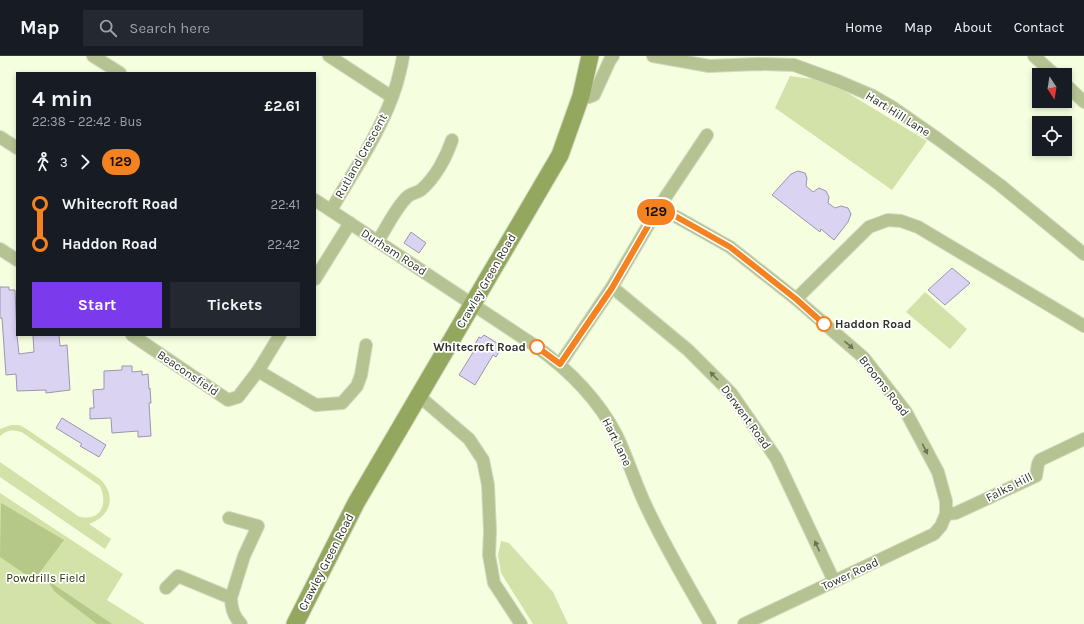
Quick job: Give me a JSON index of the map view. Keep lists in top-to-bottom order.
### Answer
{
  "streets": {
    "street": [
      "Hart Hill Lane",
      "Rutland Crescent",
      "Durham Road",
      "Crawley Green Road",
      "Beaconsfield",
      "Brooms Road",
      "Derwent Road",
      "Hart Lane",
      "Falks Hill",
      "Tower Road"
    ]
  },
  "crossings": [
    ["Rutland Crescent", "Durham Road"],
    ["Durham Road", "Crawley Green Road"],
    ["Durham Road", "Hart Lane"],
    ["Crawley Green Road", "Hart Lane"],
    ["Brooms Road", "Falks Hill"],
    ["Brooms Road", "Tower Road"],
    ["Derwent Road", "Tower Road"],
    ["Falks Hill", "Tower Road"]
  ],
  "one_way": ["Brooms Road", "Derwent Road"],
  "parks": ["Powdrills Field"],
  "places": ["Haddon Road", "Whitecroft Road"],
  "lines": ["bus line 129"],
  "north": "bottom",
  "page": {
    "header": "Map",
    "search": "Search here",
    "nav": [
      "Home",
      "Map",
      "About",
      "Contact"
    ],
    "on_map": "129",
    "heading": ["4 min", "22:38 – 22:42 · Bus", "£2.61"],
    "legs": ["3", "129"],
    "list": [
      {
        "name": "Whitecroft Road",
        "value": "22:41"
      },
      {
        "name": "Haddon Road",
        "value": "22:42"
      }
    ],
    "buttons": ["Start", "Tickets"]
  }
}
